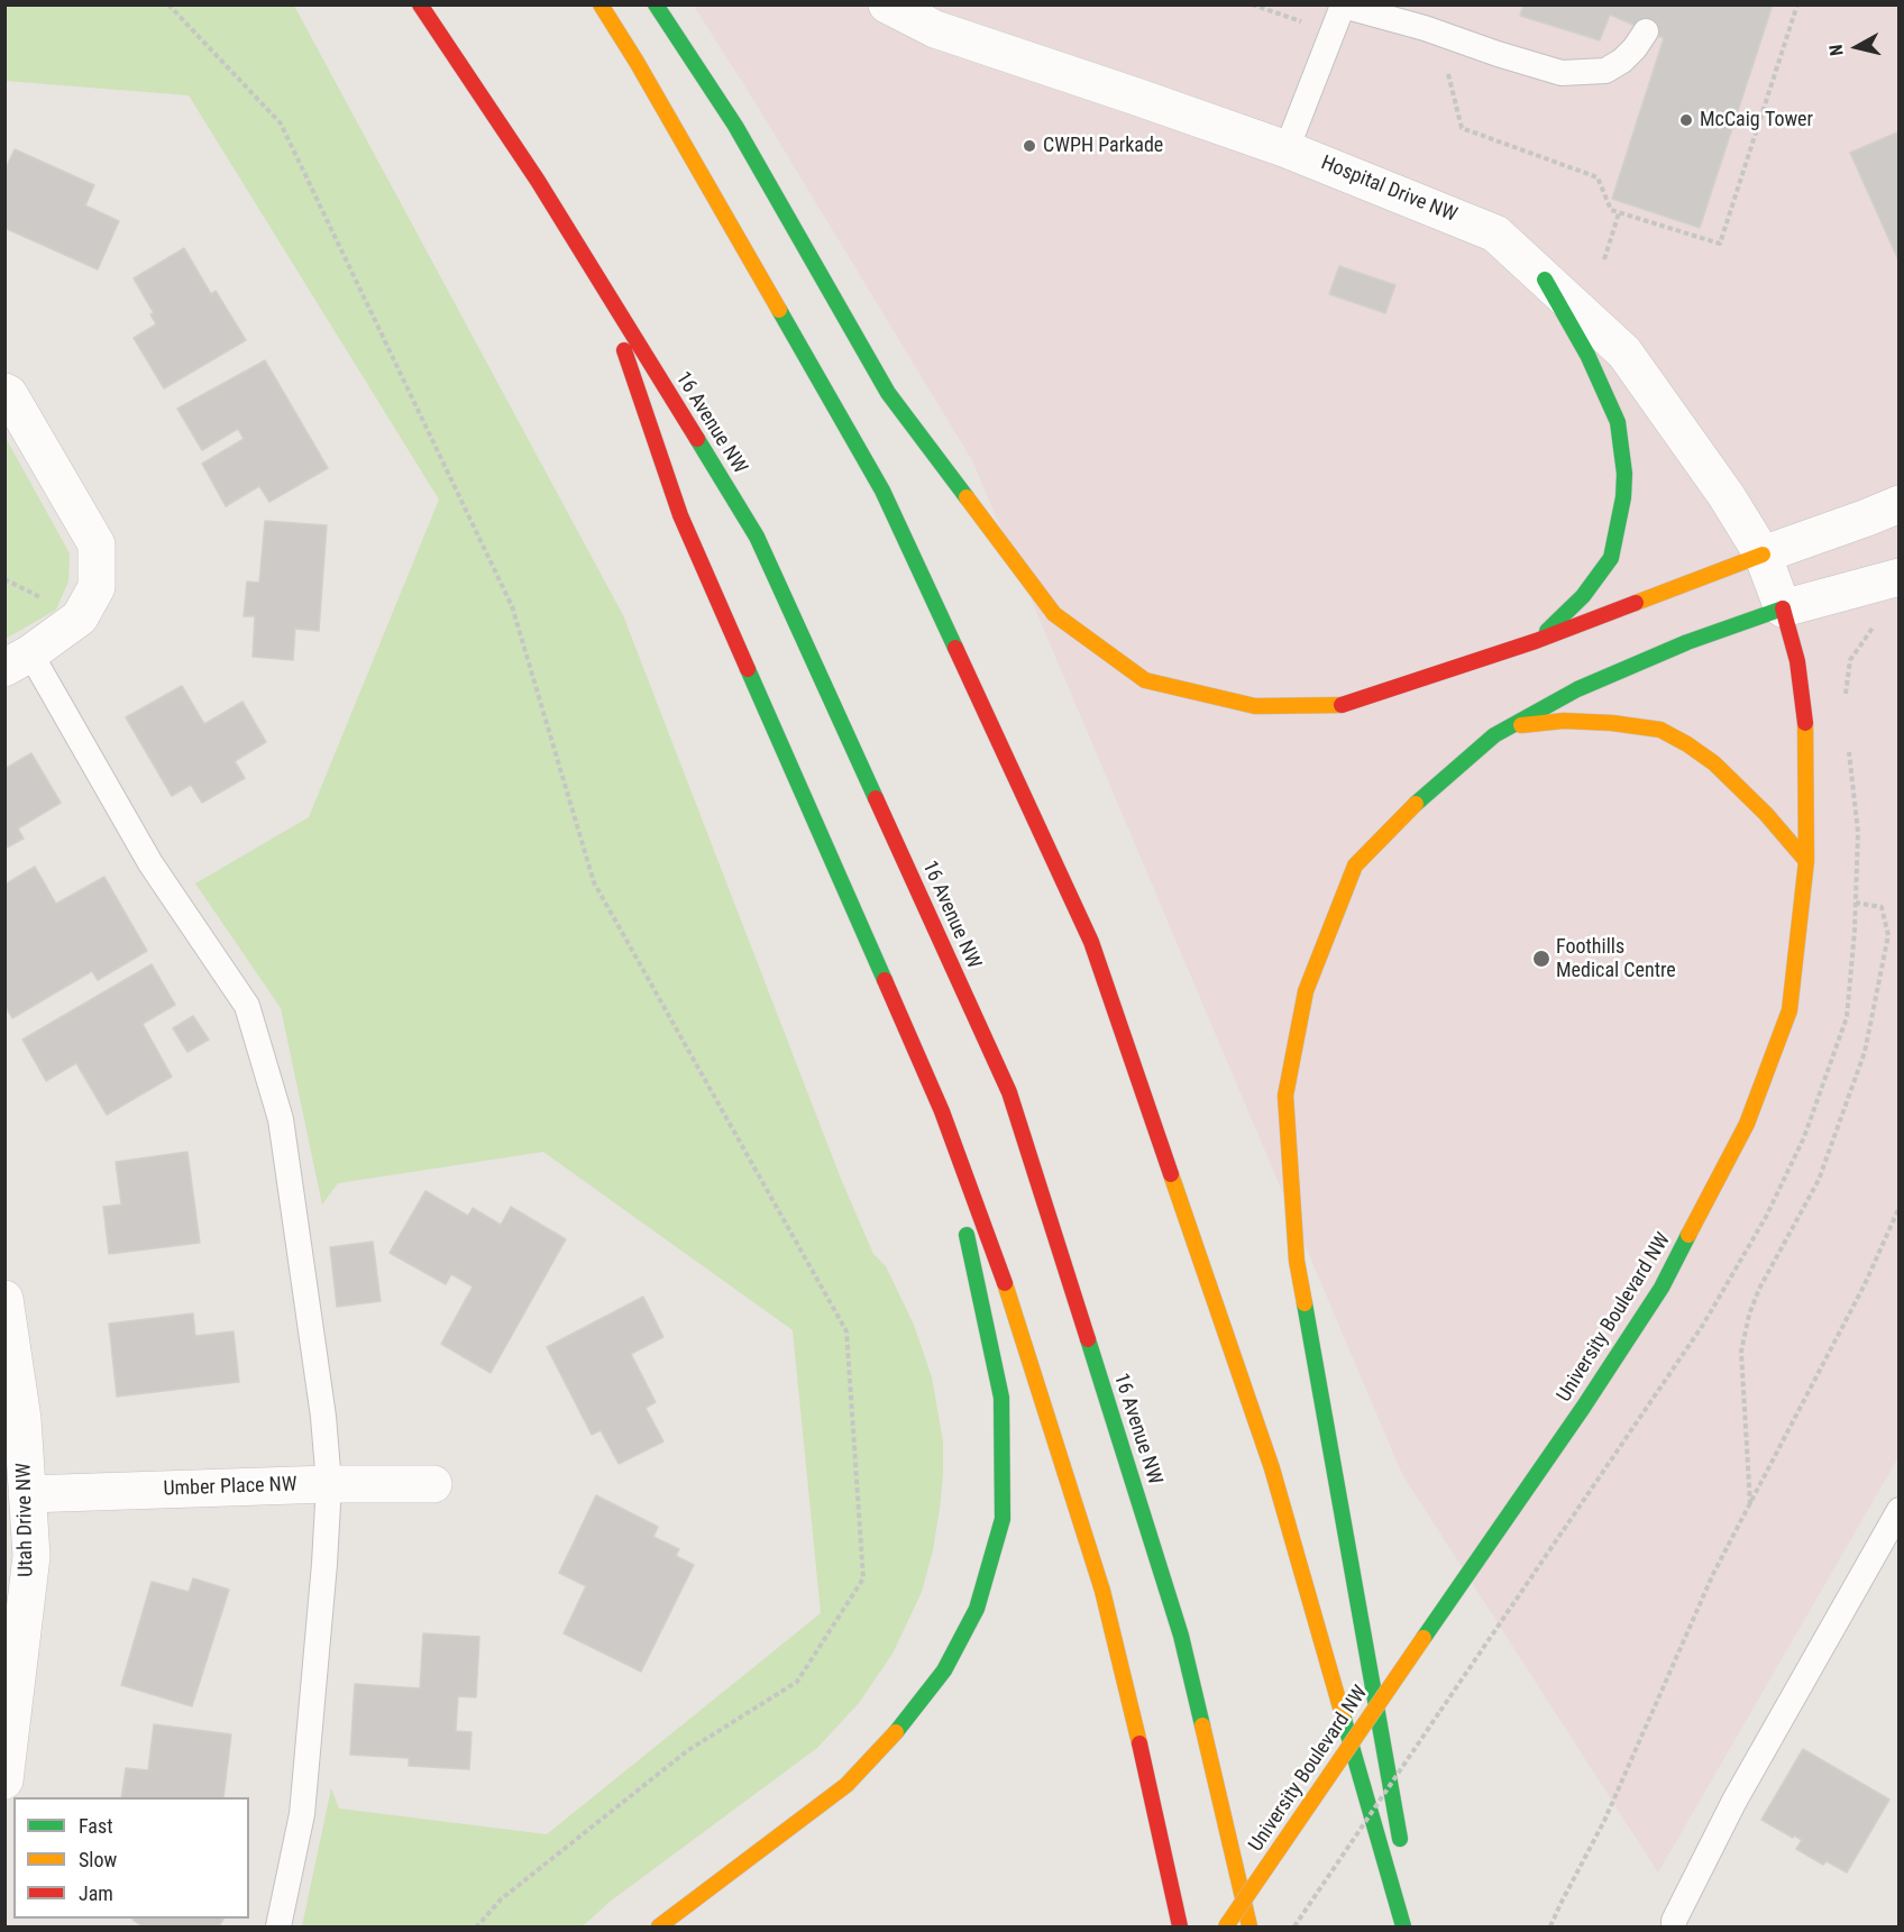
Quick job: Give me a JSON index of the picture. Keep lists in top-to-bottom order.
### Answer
{
  "streets": {
    "main road": ["16 Avenue NW", "University Boulevard NW"],
    "street": ["Hospital Drive NW", "Umber Place NW", "Utah Drive NW"]
  },
  "crossings": [
    ["Hospital Drive NW", "University Boulevard NW"],
    ["Umber Place NW", "Utah Drive NW"]
  ],
  "places": ["McCaig Tower", "CWPH Parkade", "Foothills Medical Centre"],
  "legend": ["Fast", "Slow", "Jam"],
  "north": "left"
}
